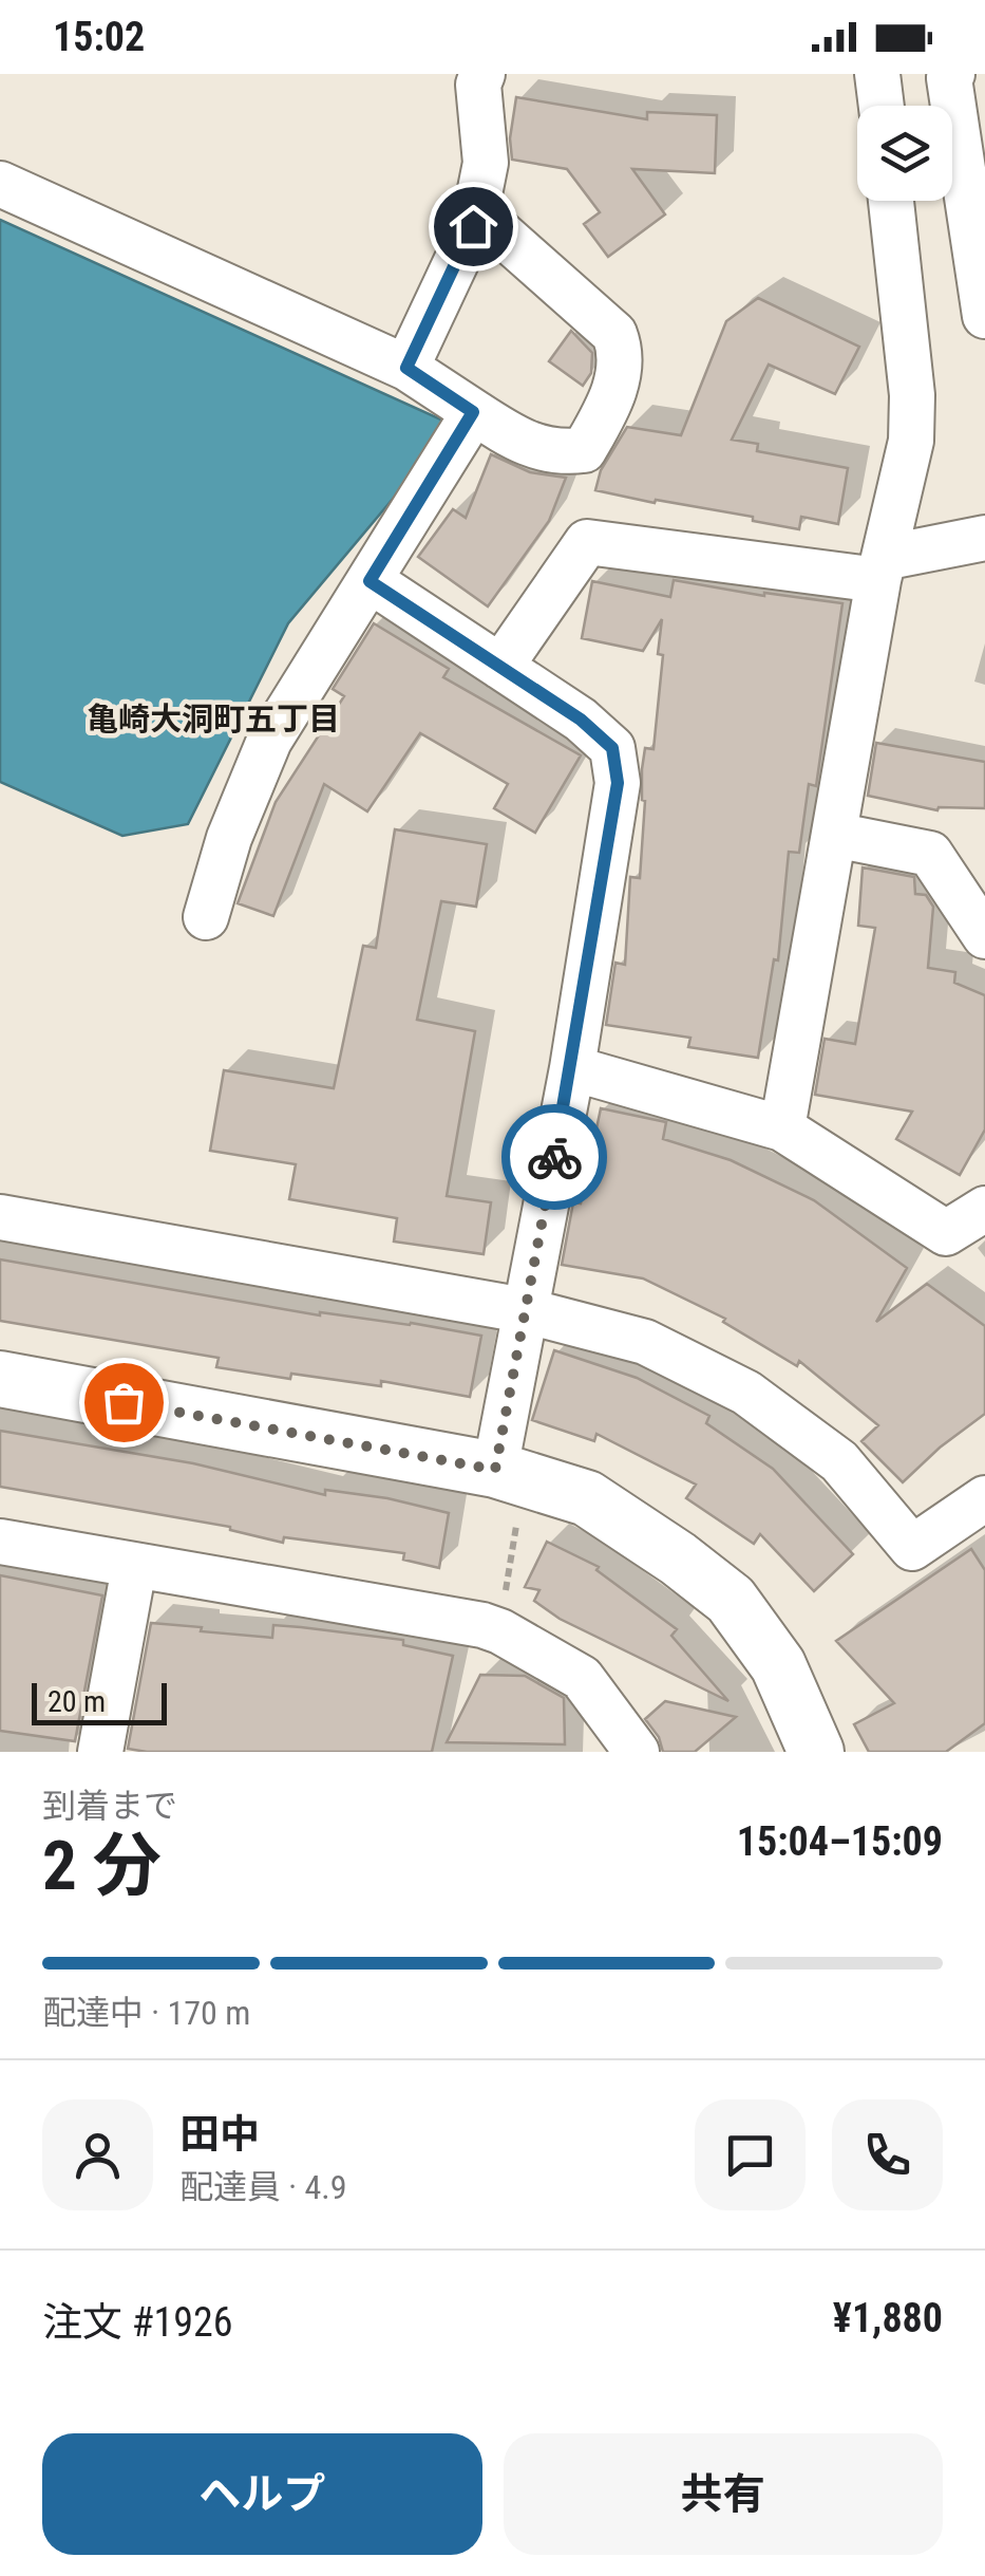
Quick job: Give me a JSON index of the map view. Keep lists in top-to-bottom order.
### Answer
{
  "districts": ["亀崎大洞町五丁目"],
  "scale_bar": "20 m",
  "page": {
    "status": "15:02",
    "scale": "20 m",
    "heading": ["2 分", "到着まで", "15:04–15:09"],
    "panel": [
      "田中",
      "配達員 · 4.9",
      "注文 #1926",
      "¥1,880"
    ],
    "bar": "配達中 · 170 m",
    "buttons": ["ヘルプ", "共有"]
  }
}
